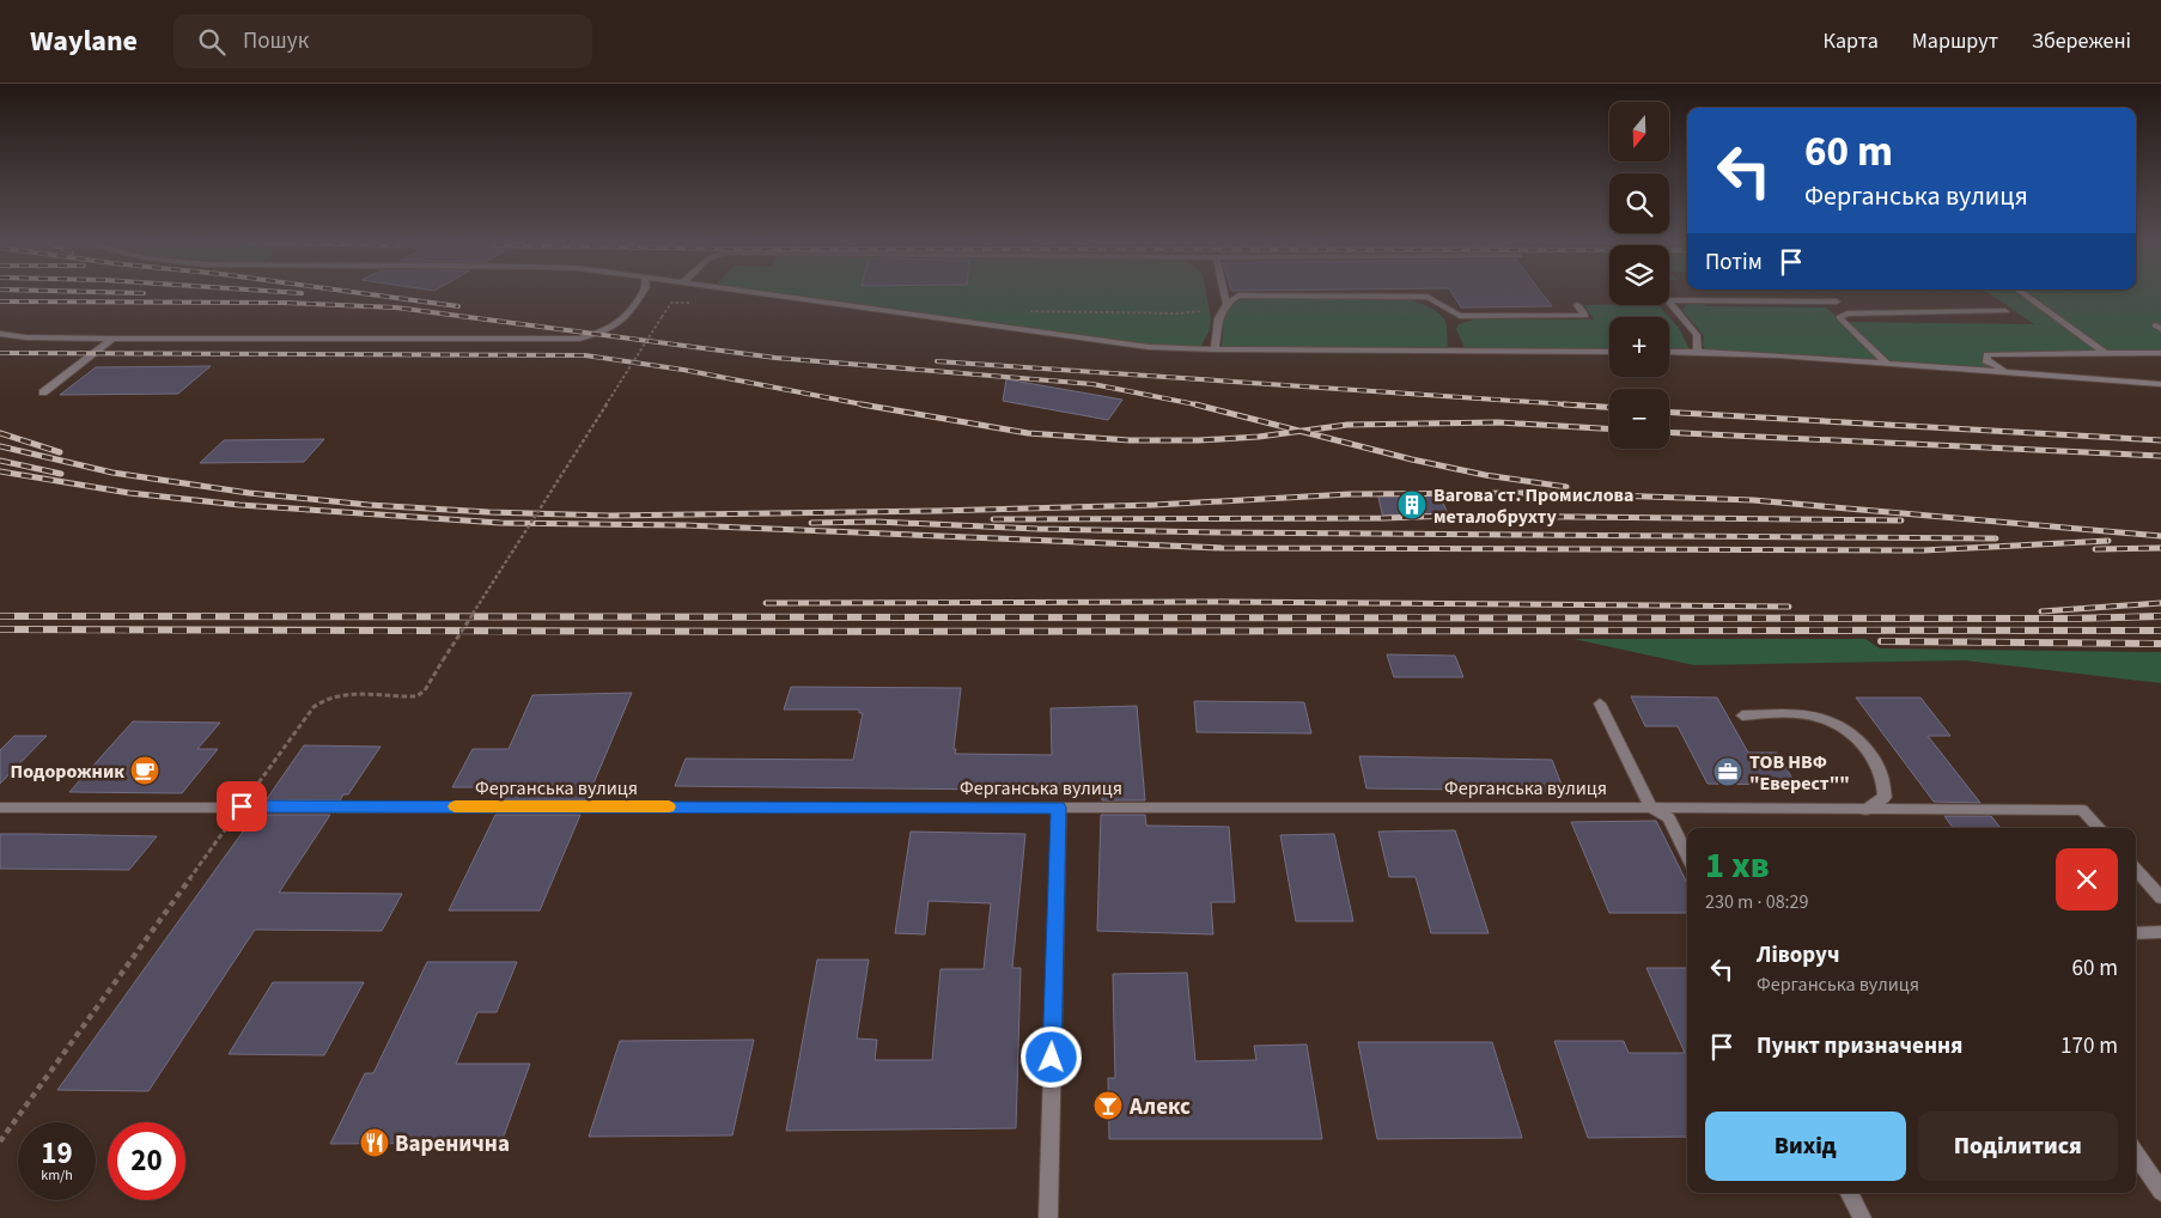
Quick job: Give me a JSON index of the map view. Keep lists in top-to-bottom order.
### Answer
{
  "streets": {
    "street": ["Ферганська вулиця"]
  },
  "places": {
    "building": ["Вагова ст. Промислова металобрухту"],
    "cafe": ["Подорожник"],
    "office": ["ТОВ НВФ \"Еверест\"\""],
    "bar": ["Алекс"],
    "restaurant": ["Варенична"]
  },
  "north": "bottom",
  "page": {
    "header": "Waylane",
    "search": "Пошук",
    "nav": ["Карта", "Маршрут", "Збережені"],
    "map_buttons": ["+", "−"],
    "turn": ["60 m", "Ферганська вулиця"],
    "then": "Потім",
    "heading": ["1 хв", "230 m · 08:29"],
    "list": [
      {
        "name": "Ліворуч",
        "note": "Ферганська вулиця",
        "value": "60 m"
      },
      {
        "name": "Пункт призначення",
        "value": "170 m"
      }
    ],
    "buttons": ["Вихід", "Поділитися"],
    "speed": "19 km/h",
    "limit": "20"
  }
}
